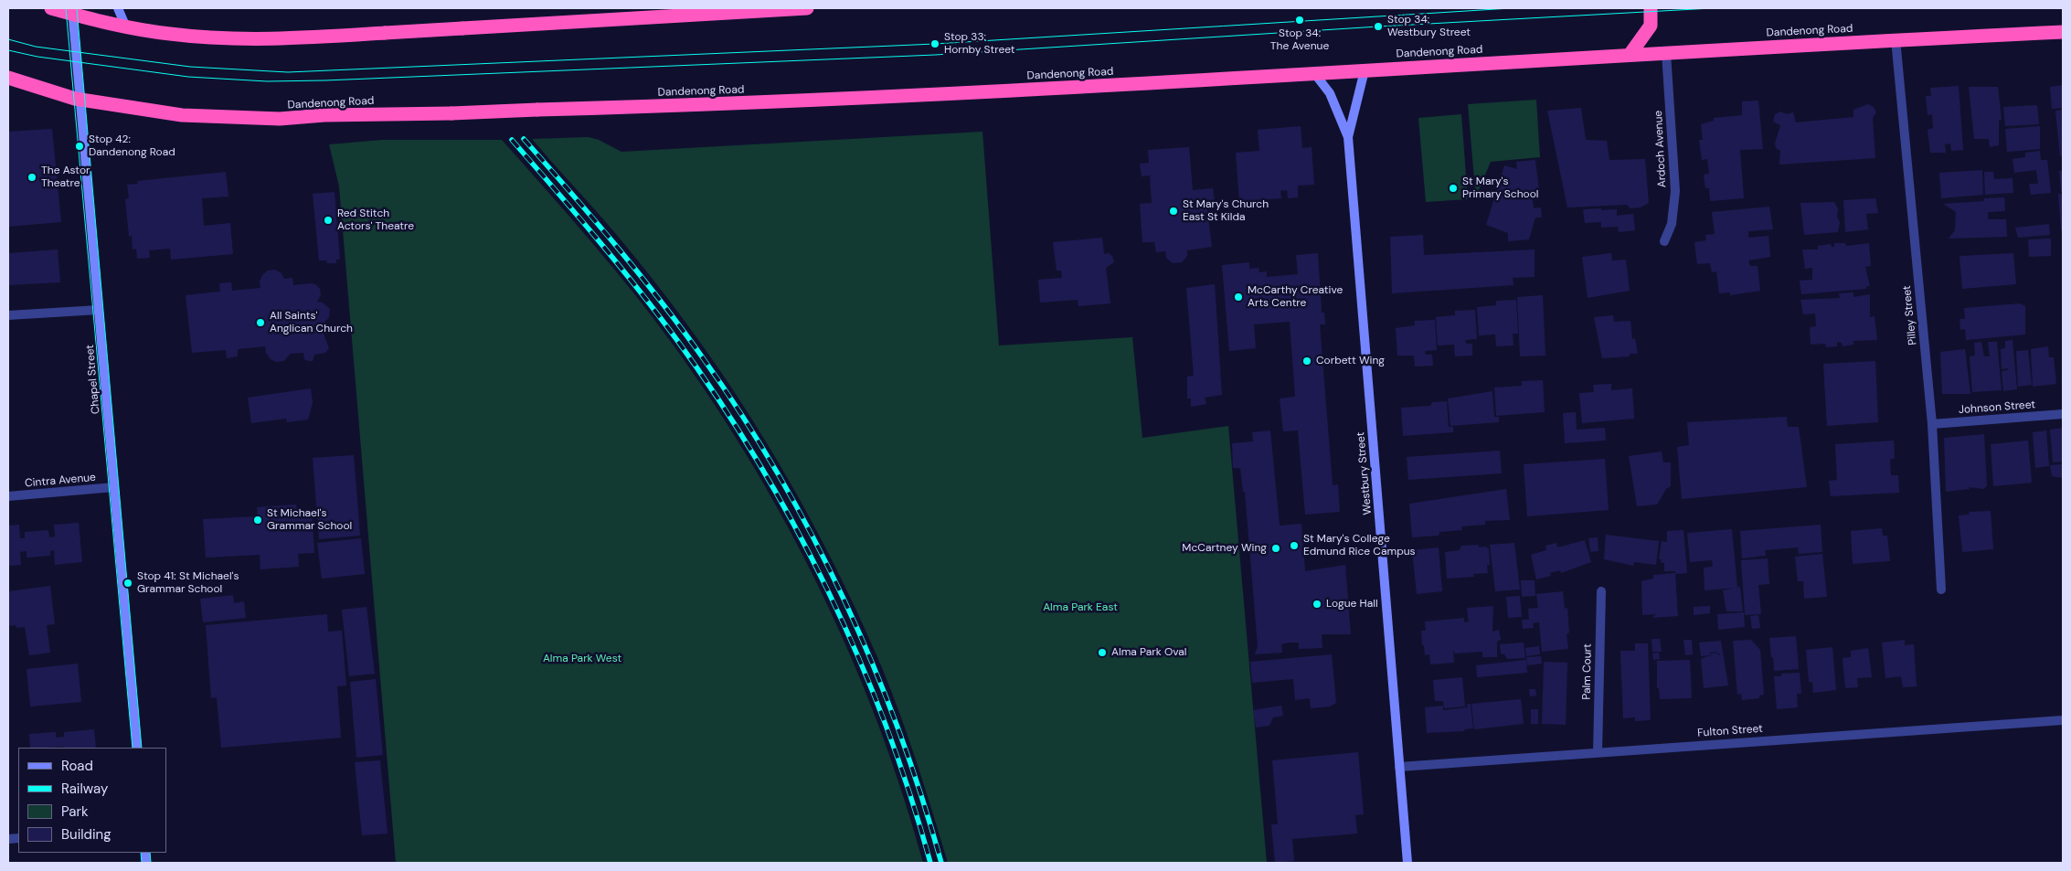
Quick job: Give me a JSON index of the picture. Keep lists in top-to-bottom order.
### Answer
{
  "streets": {
    "highway": ["Dandenong Road"],
    "street": [
      "Ardoch Avenue",
      "Pilley Street",
      "Chapel Street",
      "Johnson Street",
      "Westbury Street",
      "Cintra Avenue",
      "Palm Court",
      "Fulton Street"
    ]
  },
  "crossings": [
    ["Dandenong Road", "Ardoch Avenue"],
    ["Dandenong Road", "Pilley Street"],
    ["Dandenong Road", "Chapel Street"],
    ["Dandenong Road", "Westbury Street"],
    ["Pilley Street", "Johnson Street"],
    ["Chapel Street", "Cintra Avenue"],
    ["Westbury Street", "Fulton Street"],
    ["Palm Court", "Fulton Street"]
  ],
  "parks": ["Alma Park East", "Alma Park West"],
  "places": [
    "Stop 34: The Avenue",
    "Stop 34: Westbury Street",
    "Stop 33: Hornby Street",
    "Stop 42: Dandenong Road",
    "The Astor Theatre",
    "St Mary's Primary School",
    "St Mary's Church East St Kilda",
    "Red Stitch Actors' Theatre",
    "McCarthy Creative Arts Centre",
    "All Saints' Anglican Church",
    "Corbett Wing",
    "St Michael's Grammar School",
    "St Mary's College Edmund Rice Campus",
    "McCartney Wing",
    "Stop 41: St Michael's Grammar School",
    "Logue Hall",
    "Alma Park Oval"
  ],
  "legend": [
    "Road",
    "Railway",
    "Park",
    "Building"
  ]
}
